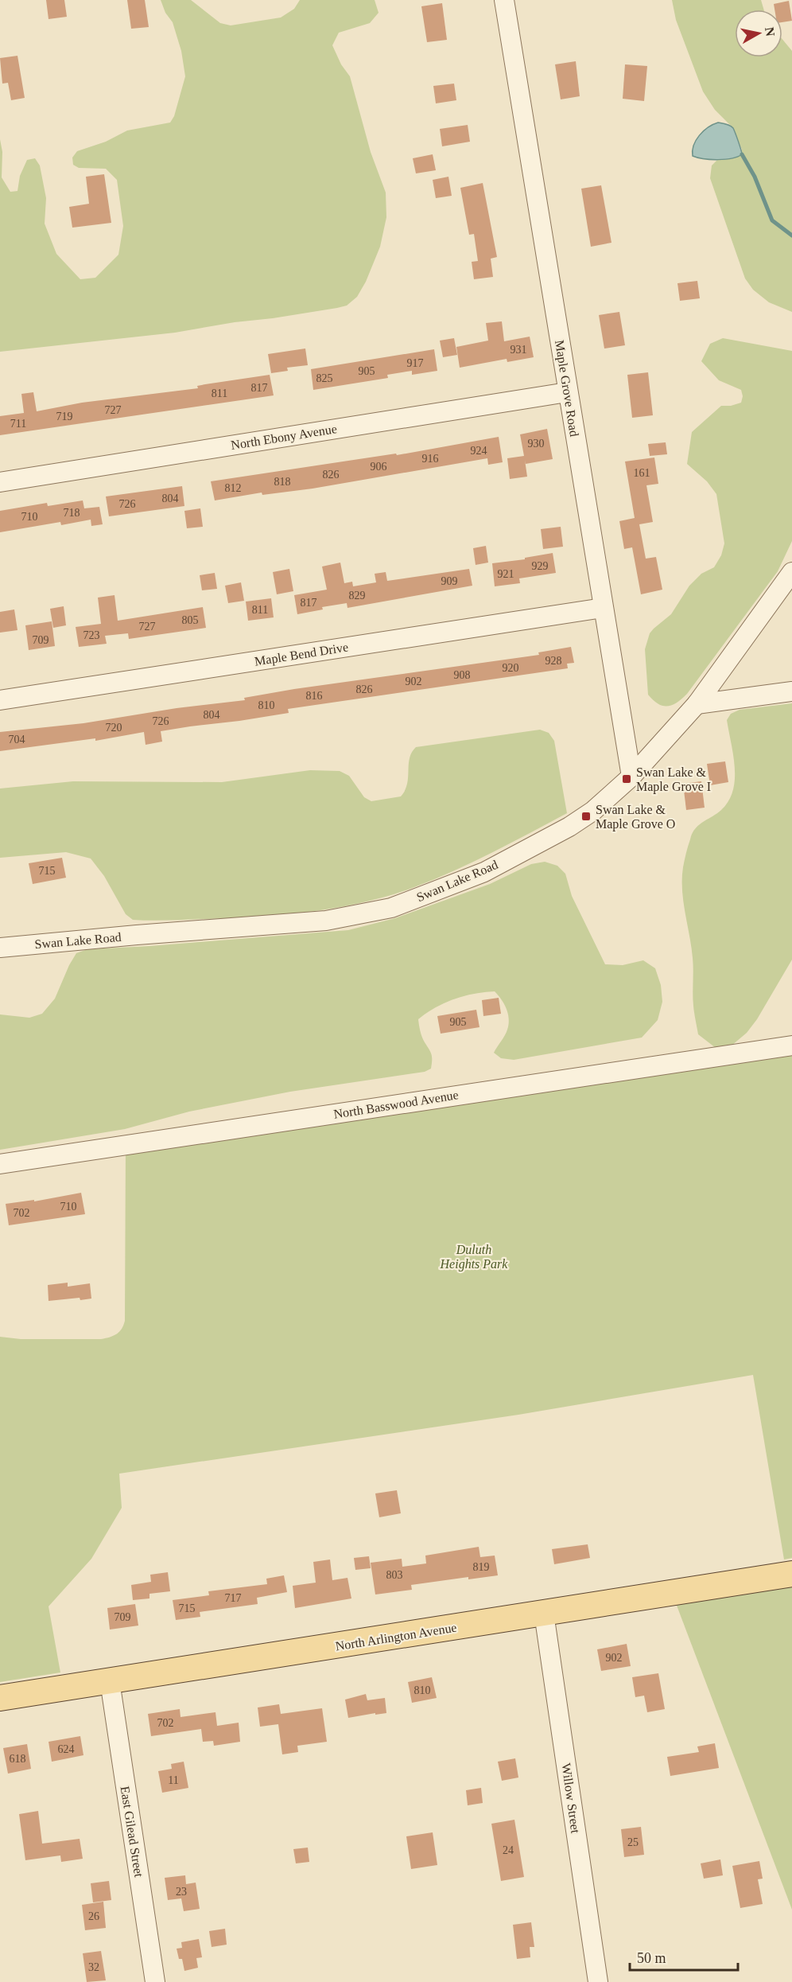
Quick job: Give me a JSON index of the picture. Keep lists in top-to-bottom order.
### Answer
{
  "streets": {
    "main road": ["North Arlington Avenue"],
    "street": [
      "Maple Grove Road",
      "North Ebony Avenue",
      "Maple Bend Drive",
      "Swan Lake Road",
      "North Basswood Avenue",
      "Willow Street",
      "East Gilead Street"
    ]
  },
  "crossings": [
    ["Maple Grove Road", "North Ebony Avenue"],
    ["Maple Grove Road", "Maple Bend Drive"],
    ["Maple Grove Road", "Swan Lake Road"],
    ["North Arlington Avenue", "Willow Street"],
    ["North Arlington Avenue", "East Gilead Street"]
  ],
  "parks": ["Duluth Heights Park"],
  "places": {
    "transit": ["Swan Lake & Maple Grove I", "Swan Lake & Maple Grove O"]
  },
  "house_numbers": [
    "931",
    "917",
    "905",
    "825",
    "817",
    "811",
    "727",
    "719",
    "711",
    "930",
    "924",
    "916",
    "906",
    "161",
    "826",
    "818",
    "812",
    "804",
    "726",
    "718",
    "710",
    "929",
    "921",
    "909",
    "829",
    "817",
    "811",
    "805",
    "727",
    "723",
    "709",
    "928",
    "920",
    "908",
    "902",
    "826",
    "816",
    "810",
    "804",
    "726",
    "720",
    "704",
    "715",
    "905",
    "710",
    "702",
    "819",
    "803",
    "717",
    "715",
    "709",
    "902",
    "810",
    "702",
    "624",
    "618",
    "11",
    "25",
    "24",
    "23",
    "26",
    "32"
  ],
  "scale_bar": "50 m",
  "north": "right"
}
